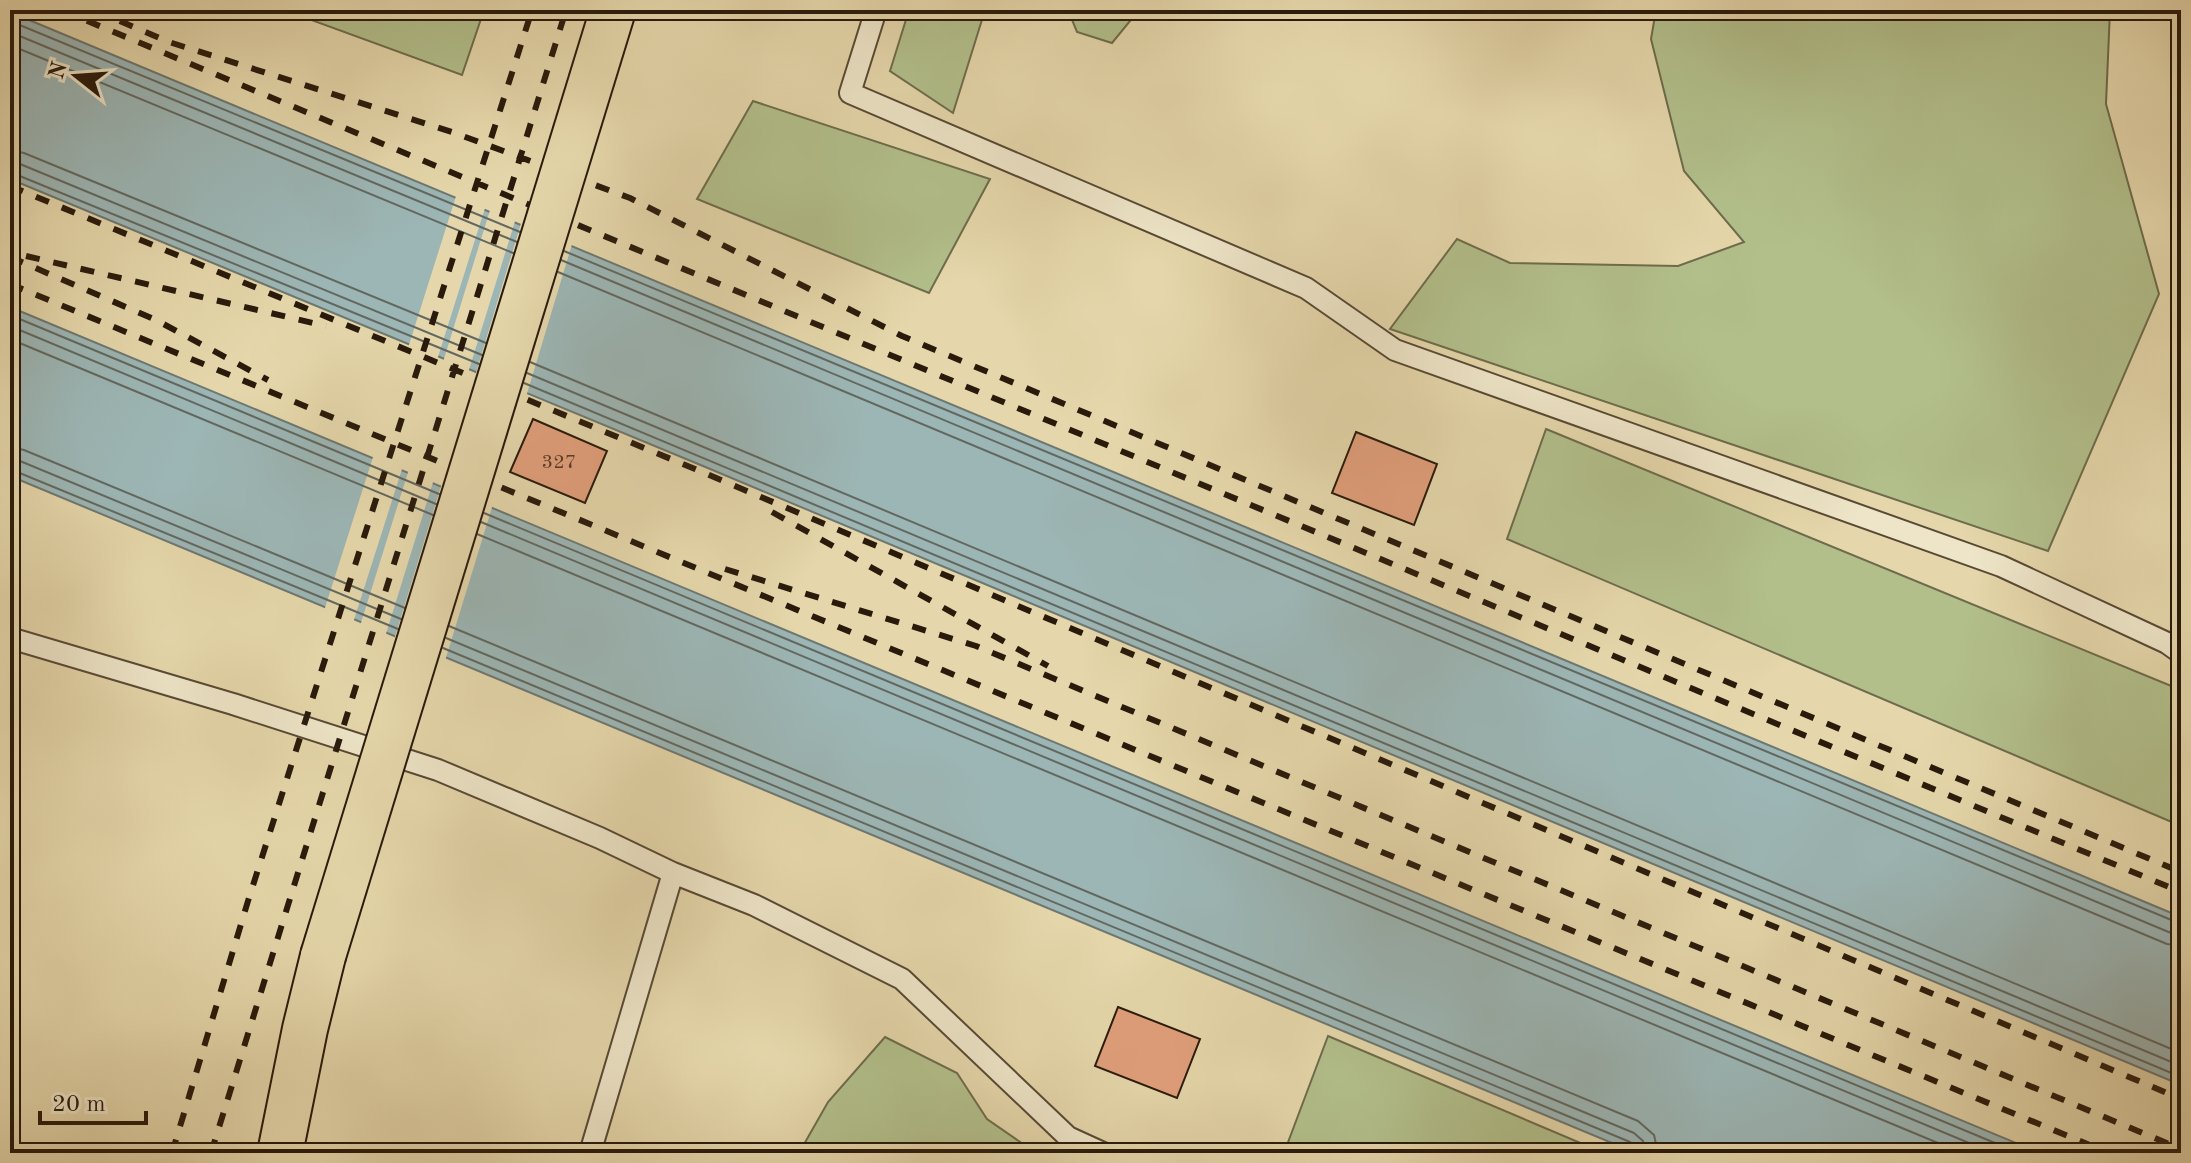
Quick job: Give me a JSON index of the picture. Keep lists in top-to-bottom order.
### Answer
{
  "house_numbers": ["327"],
  "scale_bar": "20 m",
  "north": "left"
}
